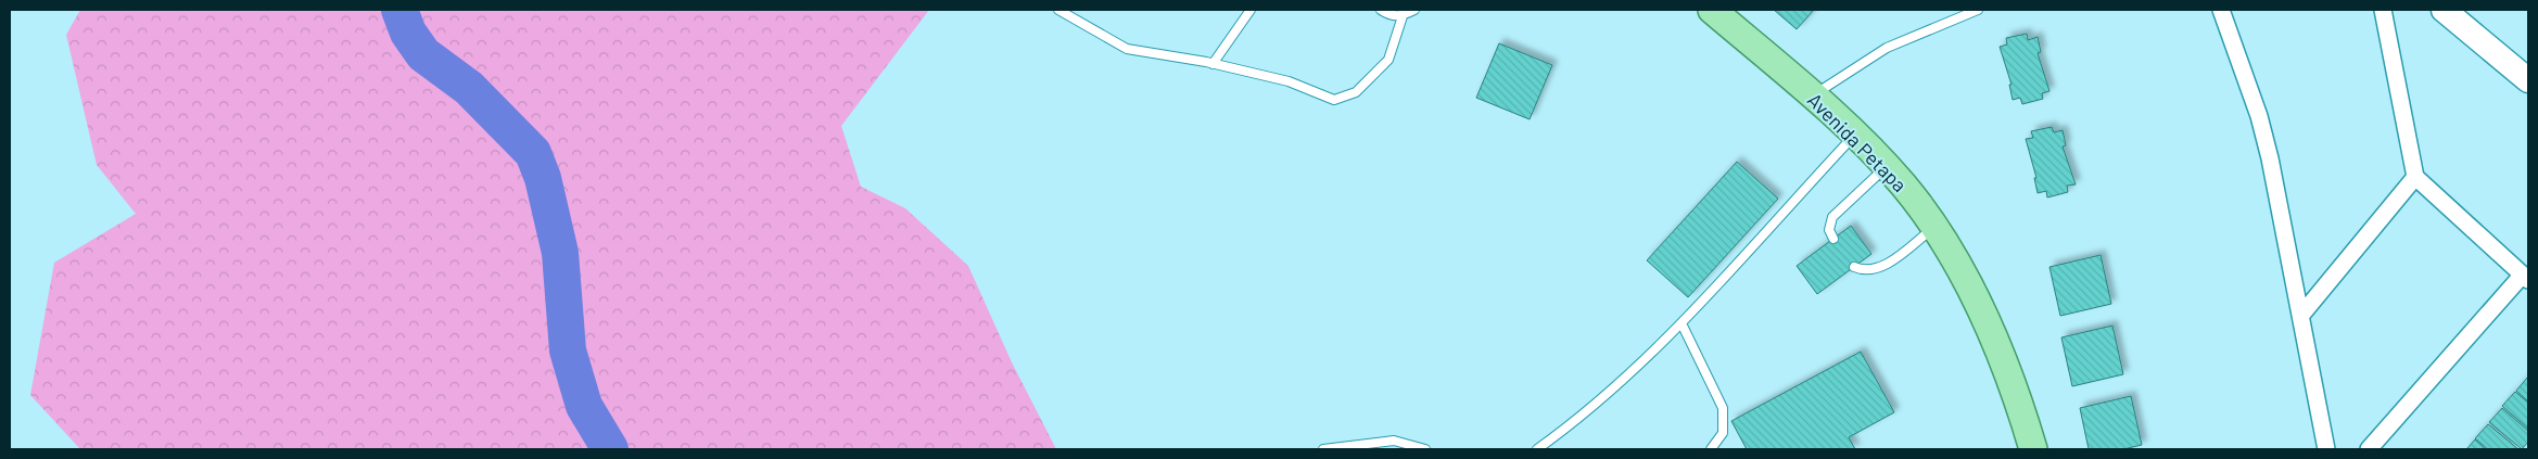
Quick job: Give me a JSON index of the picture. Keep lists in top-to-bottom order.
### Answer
{
  "streets": {
    "main road": ["Avenida Petapa"]
  }
}
